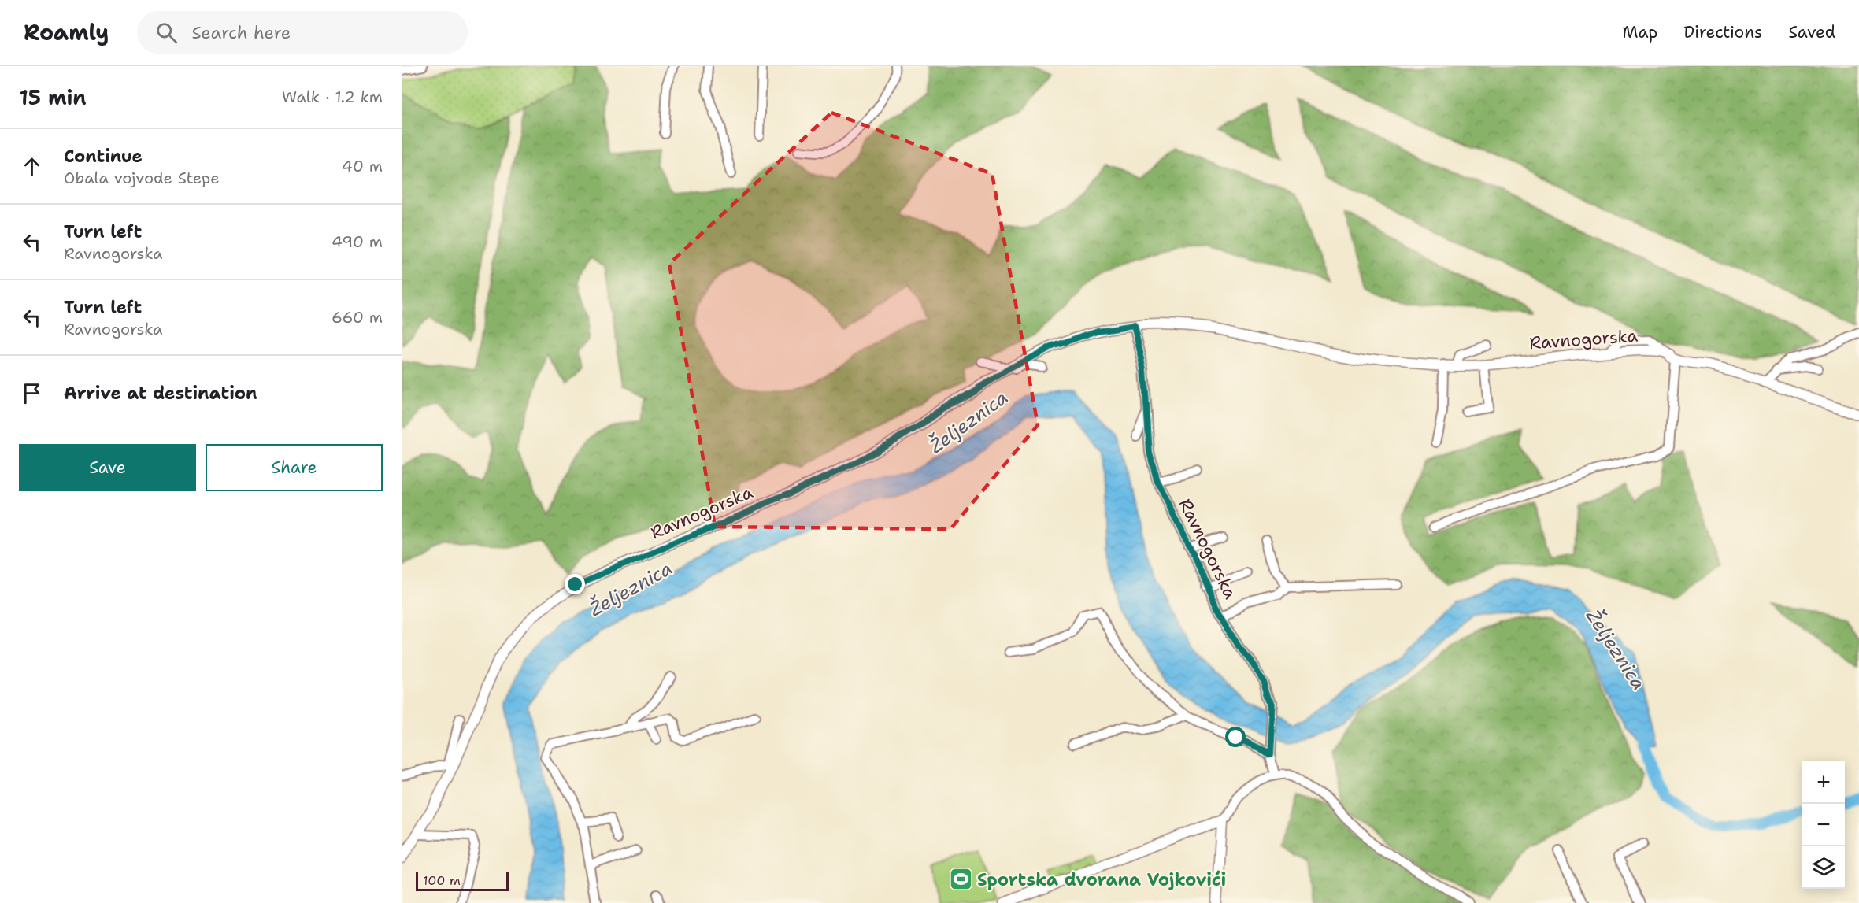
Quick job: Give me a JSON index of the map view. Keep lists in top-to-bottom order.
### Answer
{
  "streets": {
    "main road": ["Ravnogorska"]
  },
  "water": ["Željeznica"],
  "places": {
    "sports": ["Sportska dvorana Vojkovići"]
  },
  "scale_bar": "100 m",
  "page": {
    "header": "Roamly",
    "search": "Search here",
    "nav": ["Map", "Directions", "Saved"],
    "heading": ["15 min", "Walk · 1.2 km"],
    "list": [
      ["Continue", "Obala vojvode Stepe", "40 m"],
      ["Turn left", "Ravnogorska", "490 m"],
      ["Turn left", "Ravnogorska", "660 m"],
      "Arrive at destination"
    ],
    "buttons": ["Save", "Share"],
    "map_buttons": ["+", "−"],
    "scale": "100 m"
  }
}
